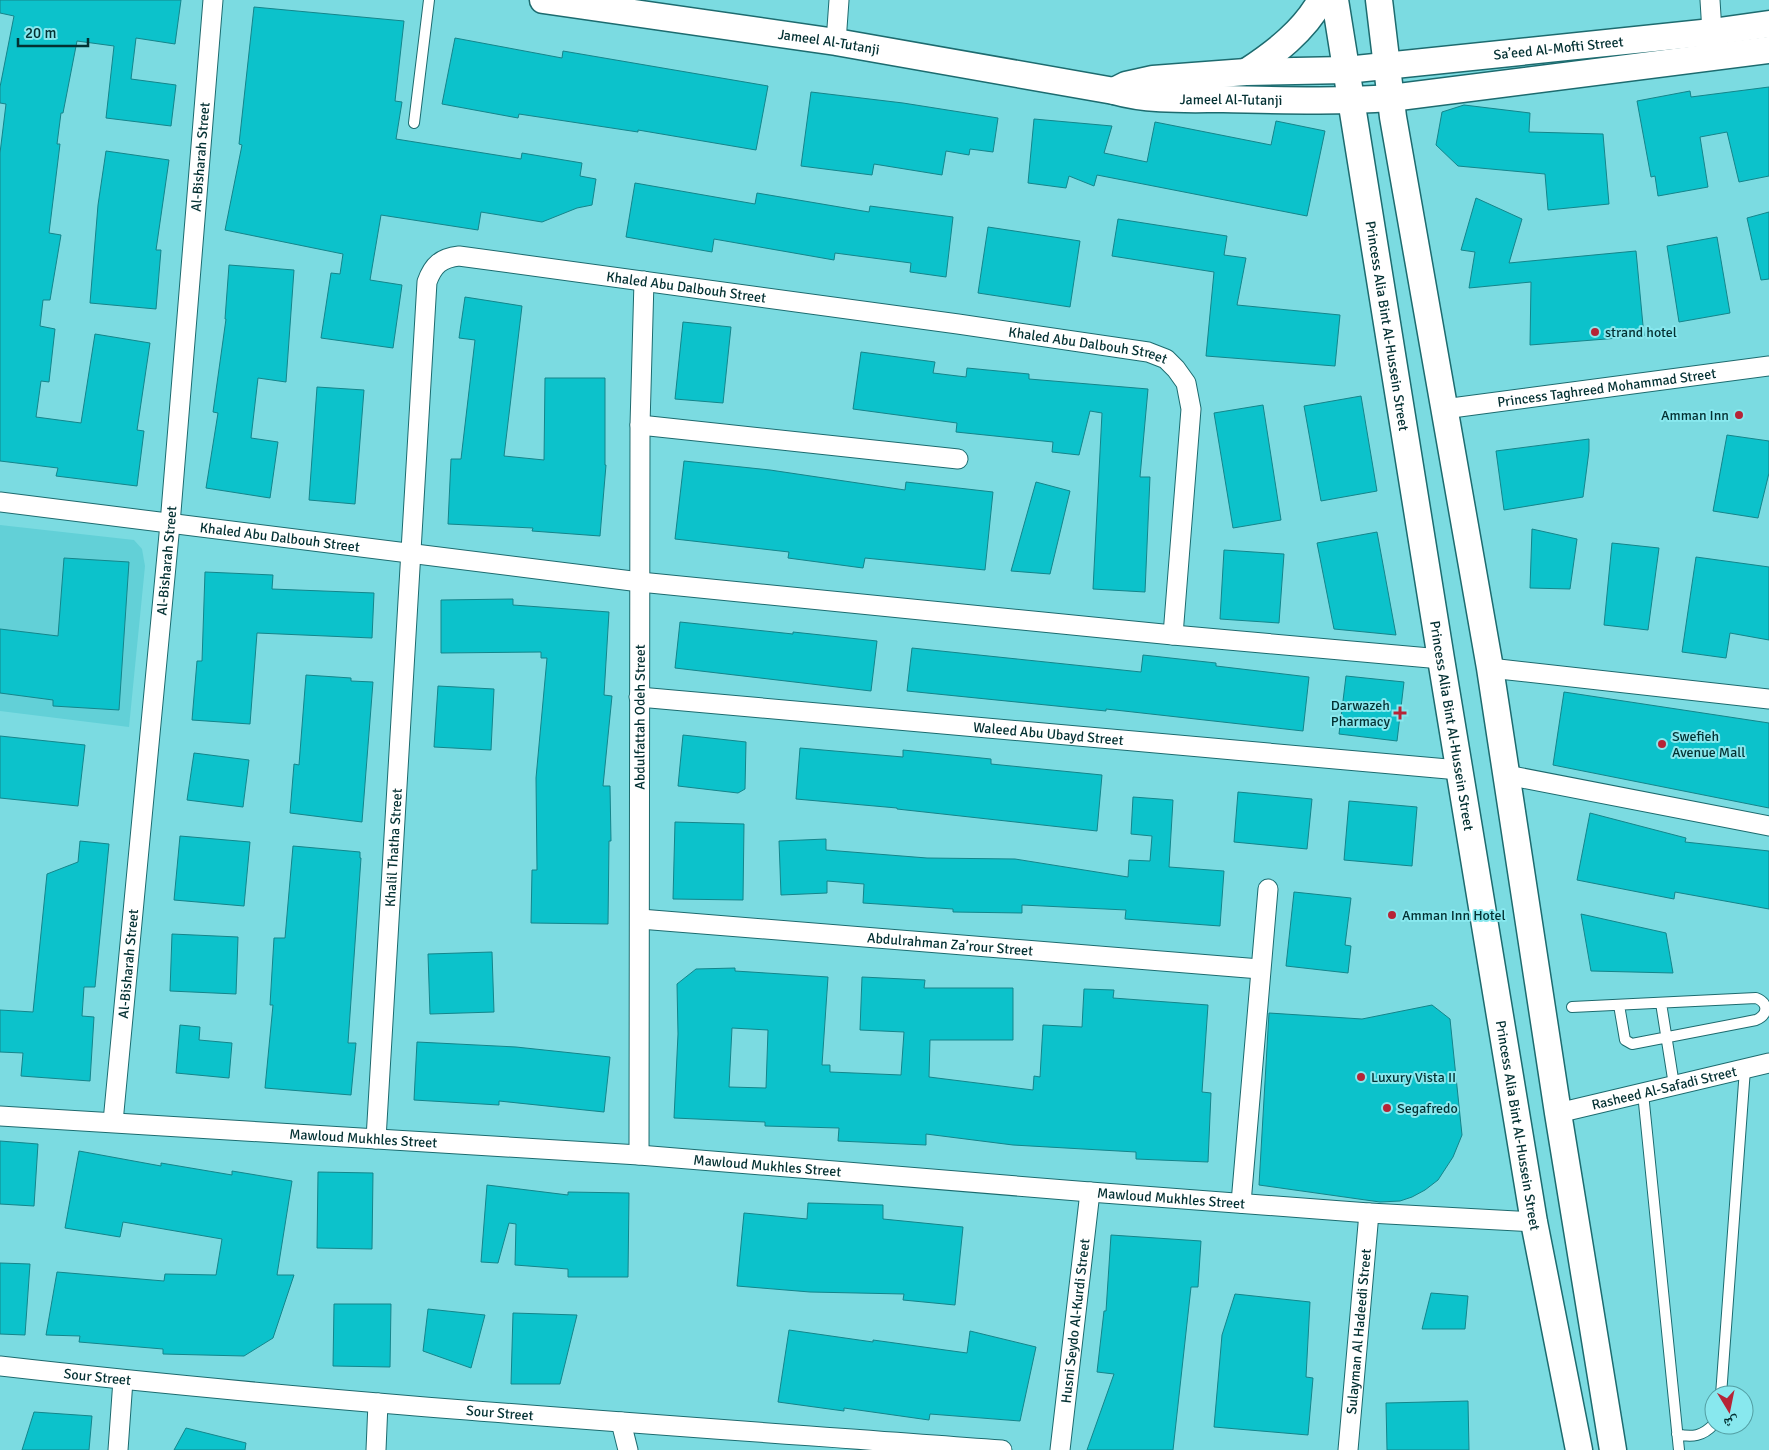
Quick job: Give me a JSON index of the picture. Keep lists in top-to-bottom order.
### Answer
{
  "streets": {
    "main road": ["Jameel Al-Tutanji", "Sa’eed Al-Mofti Street", "Princess Alia Bint Al-Hussein Street"],
    "street": [
      "Al-Bisharah Street",
      "Khaled Abu Dalbouh Street",
      "Princess Taghreed Mohammad Street",
      "Abdulfattah Odeh Street",
      "Waleed Abu Ubayd Street",
      "Khalil Thatha Street",
      "Abdulrahman Za’rour Street",
      "Rasheed Al-Safadi Street",
      "Mawloud Mukhles Street",
      "Husni Seydo Al-Kurdi Street",
      "Sulayman Al Hadeedi Street",
      "Sour Street"
    ]
  },
  "crossings": [
    ["Jameel Al-Tutanji", "Sa’eed Al-Mofti Street"],
    ["Jameel Al-Tutanji", "Princess Alia Bint Al-Hussein Street"],
    ["Sa’eed Al-Mofti Street", "Princess Alia Bint Al-Hussein Street"],
    ["Al-Bisharah Street", "Khaled Abu Dalbouh Street"],
    ["Al-Bisharah Street", "Mawloud Mukhles Street"],
    ["Khaled Abu Dalbouh Street", "Abdulfattah Odeh Street"],
    ["Khaled Abu Dalbouh Street", "Khalil Thatha Street"],
    ["Princess Alia Bint Al-Hussein Street", "Waleed Abu Ubayd Street"],
    ["Princess Alia Bint Al-Hussein Street", "Mawloud Mukhles Street"],
    ["Abdulfattah Odeh Street", "Waleed Abu Ubayd Street"],
    ["Abdulfattah Odeh Street", "Abdulrahman Za’rour Street"],
    ["Abdulfattah Odeh Street", "Mawloud Mukhles Street"],
    ["Khalil Thatha Street", "Mawloud Mukhles Street"],
    ["Mawloud Mukhles Street", "Husni Seydo Al-Kurdi Street"],
    ["Mawloud Mukhles Street", "Sulayman Al Hadeedi Street"]
  ],
  "places": {
    "other": [
      "strand hotel",
      "Amman Inn",
      "Swefieh Avenue Mall",
      "Amman Inn Hotel",
      "Luxury Vista II",
      "Segafredo"
    ],
    "health": ["Darwazeh Pharmacy"]
  },
  "scale_bar": "20 m",
  "north": "bottom"
}
